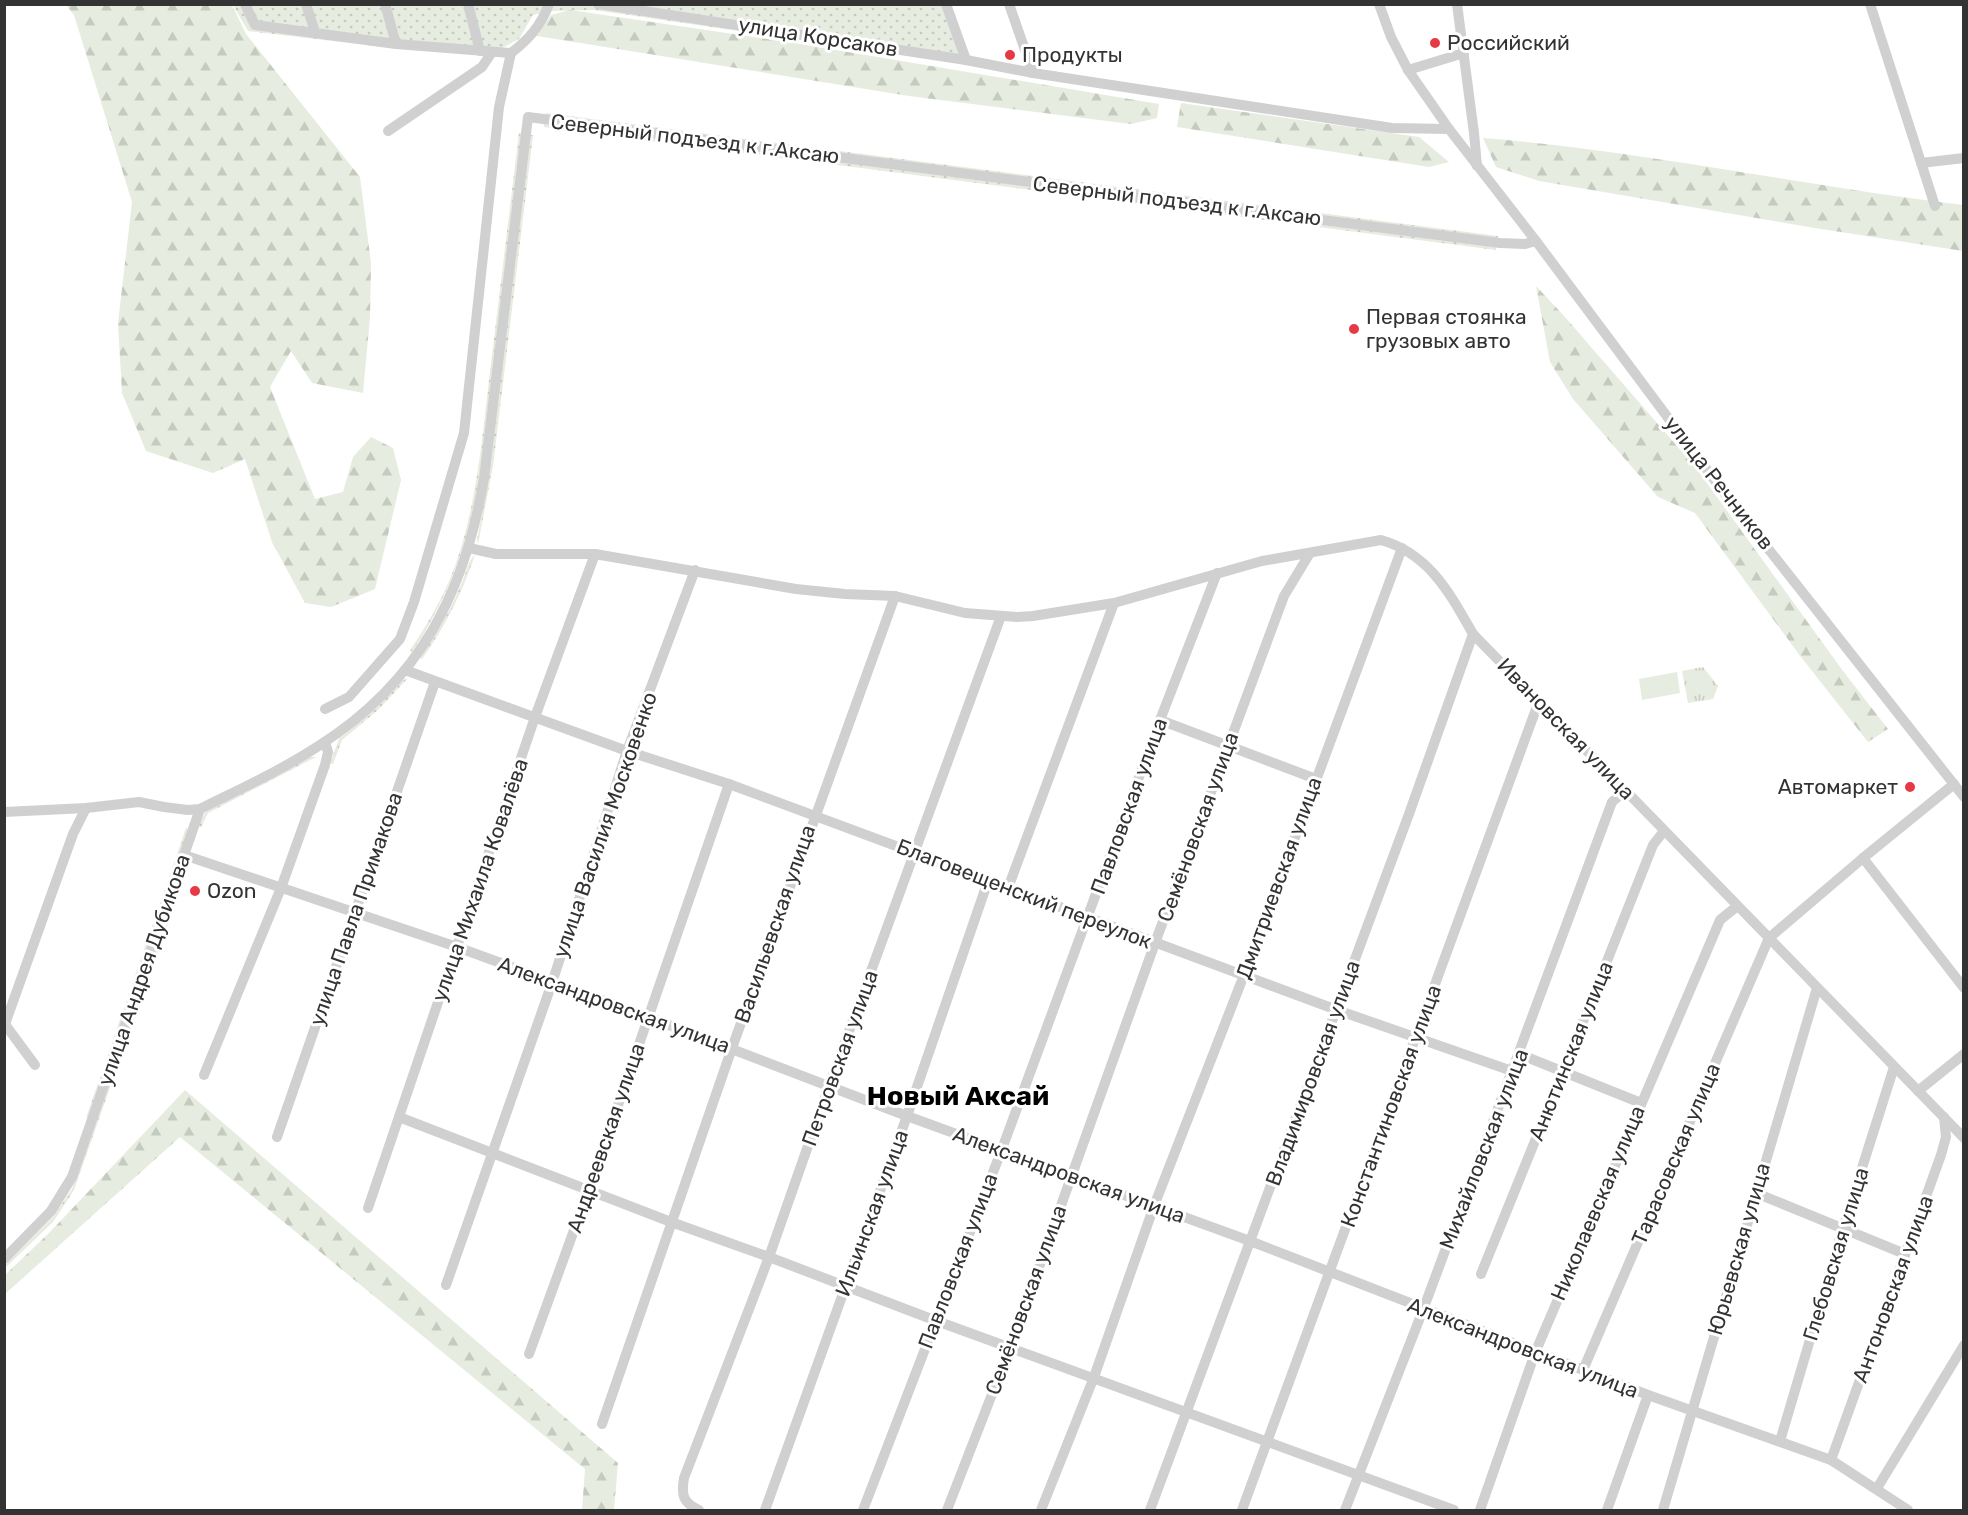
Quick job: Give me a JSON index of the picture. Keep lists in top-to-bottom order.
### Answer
{
  "streets": {
    "street": [
      "улица Корсаков",
      "Северный подъезд к г.Аксаю",
      "улица Речников",
      "Ивановская улица",
      "Павловская улица",
      "улица Василия Московенко",
      "Семёновская улица",
      "Дмитриевская улица",
      "улица Михаила Ковалёва",
      "Благовещенский переулок",
      "улица Павла Примакова",
      "Васильевская улица",
      "улица Андрея Дубикова",
      "Александровская улица",
      "Анютинская улица",
      "Петровская улица",
      "Владимировская улица",
      "Константиновская улица",
      "Андреевская улица",
      "Михайловская улица",
      "Тарасовская улица",
      "Николаевская улица",
      "Ильинская улица",
      "Юрьевская улица",
      "Глебовская улица",
      "Антоновская улица"
    ]
  },
  "crossings": [
    ["улица Корсаков", "улица Речников"],
    ["Северный подъезд к г.Аксаю", "улица Речников"],
    ["Северный подъезд к г.Аксаю", "Благовещенский переулок"],
    ["Северный подъезд к г.Аксаю", "улица Андрея Дубикова"],
    ["Ивановская улица", "Дмитриевская улица"],
    ["Ивановская улица", "Анютинская улица"],
    ["Ивановская улица", "Владимировская улица"],
    ["Ивановская улица", "Константиновская улица"],
    ["Ивановская улица", "Михайловская улица"],
    ["Ивановская улица", "Тарасовская улица"],
    ["Ивановская улица", "Николаевская улица"],
    ["Ивановская улица", "Юрьевская улица"],
    ["Ивановская улица", "Глебовская улица"],
    ["Ивановская улица", "Антоновская улица"],
    ["Павловская улица", "Благовещенский переулок"],
    ["Павловская улица", "Александровская улица"],
    ["улица Василия Московенко", "Благовещенский переулок"],
    ["улица Василия Московенко", "Александровская улица"],
    ["Семёновская улица", "Благовещенский переулок"],
    ["Семёновская улица", "Александровская улица"],
    ["Дмитриевская улица", "Благовещенский переулок"],
    ["Дмитриевская улица", "Александровская улица"],
    ["улица Михаила Ковалёва", "Благовещенский переулок"],
    ["улица Михаила Ковалёва", "Александровская улица"],
    ["Благовещенский переулок", "улица Павла Примакова"],
    ["Благовещенский переулок", "Васильевская улица"],
    ["Благовещенский переулок", "Петровская улица"],
    ["Благовещенский переулок", "Владимировская улица"],
    ["Благовещенский переулок", "Константиновская улица"],
    ["Благовещенский переулок", "Андреевская улица"],
    ["Благовещенский переулок", "Михайловская улица"],
    ["Благовещенский переулок", "Ильинская улица"],
    ["улица Павла Примакова", "Александровская улица"],
    ["Васильевская улица", "Александровская улица"],
    ["улица Андрея Дубикова", "Александровская улица"],
    ["Александровская улица", "Петровская улица"],
    ["Александровская улица", "Владимировская улица"],
    ["Александровская улица", "Константиновская улица"],
    ["Александровская улица", "Андреевская улица"],
    ["Александровская улица", "Михайловская улица"],
    ["Александровская улица", "Тарасовская улица"],
    ["Александровская улица", "Николаевская улица"],
    ["Александровская улица", "Ильинская улица"],
    ["Александровская улица", "Юрьевская улица"],
    ["Александровская улица", "Глебовская улица"],
    ["Александровская улица", "Антоновская улица"]
  ],
  "districts": ["Новый Аксай"],
  "places": [
    "Российский",
    "Продукты",
    "Первая стоянка грузовых авто",
    "Автомаркет",
    "Ozon"
  ]
}
